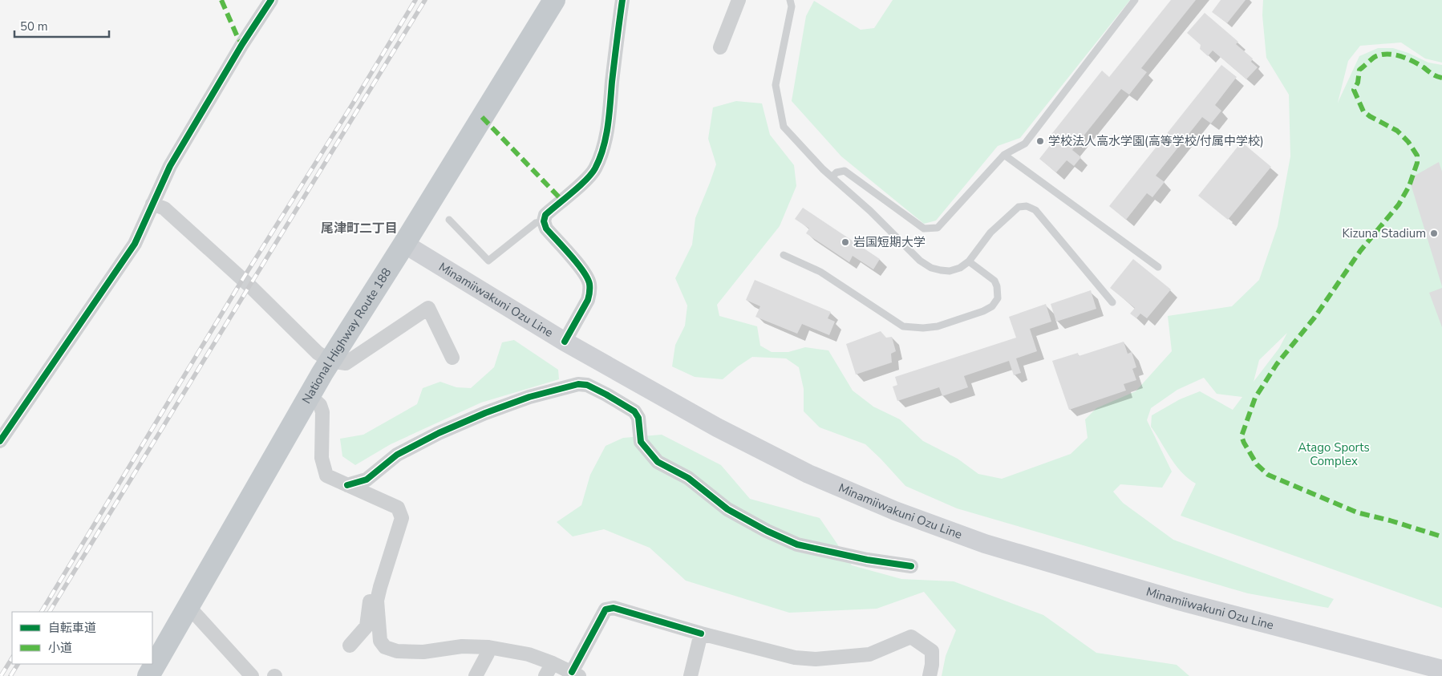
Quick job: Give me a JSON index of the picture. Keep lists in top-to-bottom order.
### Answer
{
  "streets": {
    "highway": ["National Highway Route 188"],
    "main road": ["Minamiiwakuni Ozu Line"]
  },
  "crossings": [
    ["Minamiiwakuni Ozu Line", "National Highway Route 188"]
  ],
  "districts": ["尾津町二丁目"],
  "parks": ["Atago Sports Complex"],
  "places": ["学校法人高水学園(高等学校/付属中学校)", "Kizuna Stadium", "岩国短期大学"],
  "legend": ["自転車道", "小道"],
  "scale_bar": "50 m"
}
